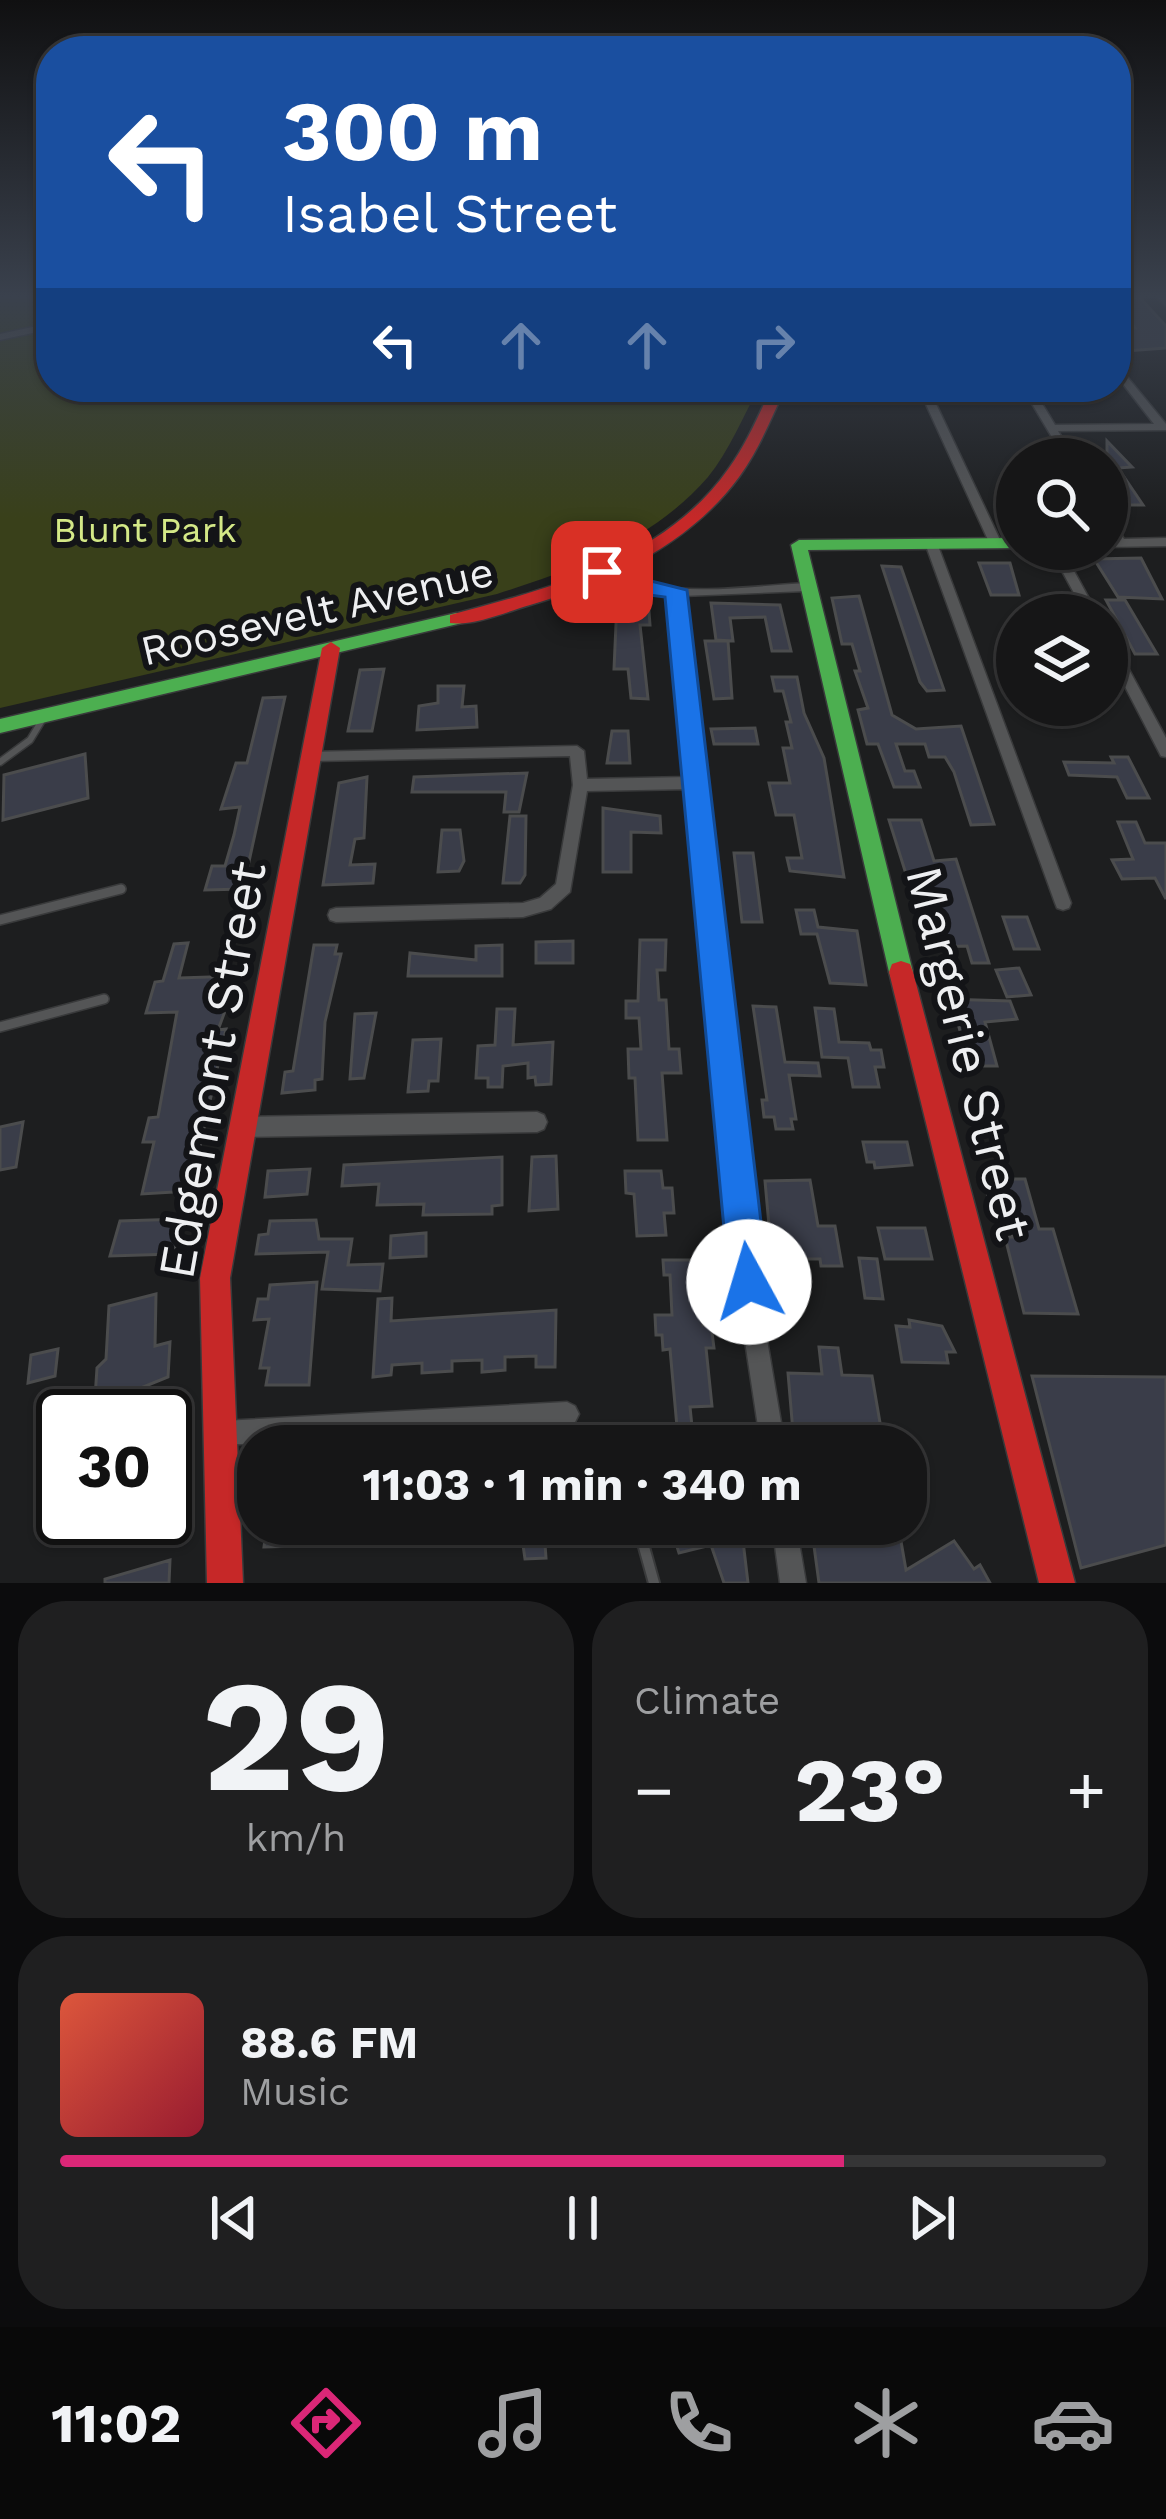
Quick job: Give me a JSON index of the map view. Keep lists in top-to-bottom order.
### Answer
{
  "streets": {
    "street": ["Roosevelt Avenue", "Margerie Street", "Edgemont Street"]
  },
  "crossings": [
    ["Roosevelt Avenue", "Edgemont Street"]
  ],
  "parks": ["Blunt Park"],
  "page": {
    "turn": ["300 m", "Isabel Street"],
    "limit": "30",
    "trip": "11:03 · 1 min · 340 m",
    "tile": [
      ["29", "km/h"],
      "Climate"
    ],
    "heat": ["−", "23°", "+"],
    "song": ["88.6 FM", "Music"],
    "tabs": "11:02"
  }
}
